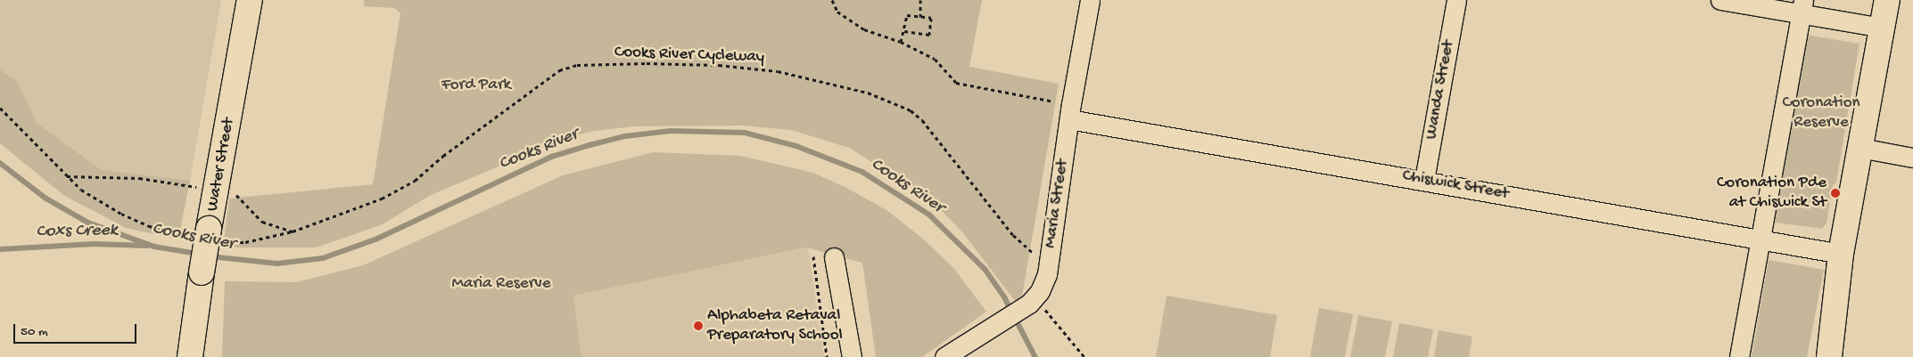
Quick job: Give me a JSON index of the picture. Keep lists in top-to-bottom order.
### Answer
{
  "streets": {
    "main road": ["Water Street"],
    "street": ["Wanda Street", "Chiswick Street", "Maria Street"],
    "path": ["Cooks River Cycleway"]
  },
  "crossings": [
    ["Cooks River Cycleway", "Water Street"],
    ["Wanda Street", "Chiswick Street"],
    ["Chiswick Street", "Maria Street"]
  ],
  "water": ["Cooks River", "Coxs Creek"],
  "parks": ["Ford Park", "Coronation Reserve", "Maria Reserve"],
  "places": ["Coronation Pde at Chiswick St", "Alphabeta Retaval Preparatory School"],
  "scale_bar": "50 m"
}
